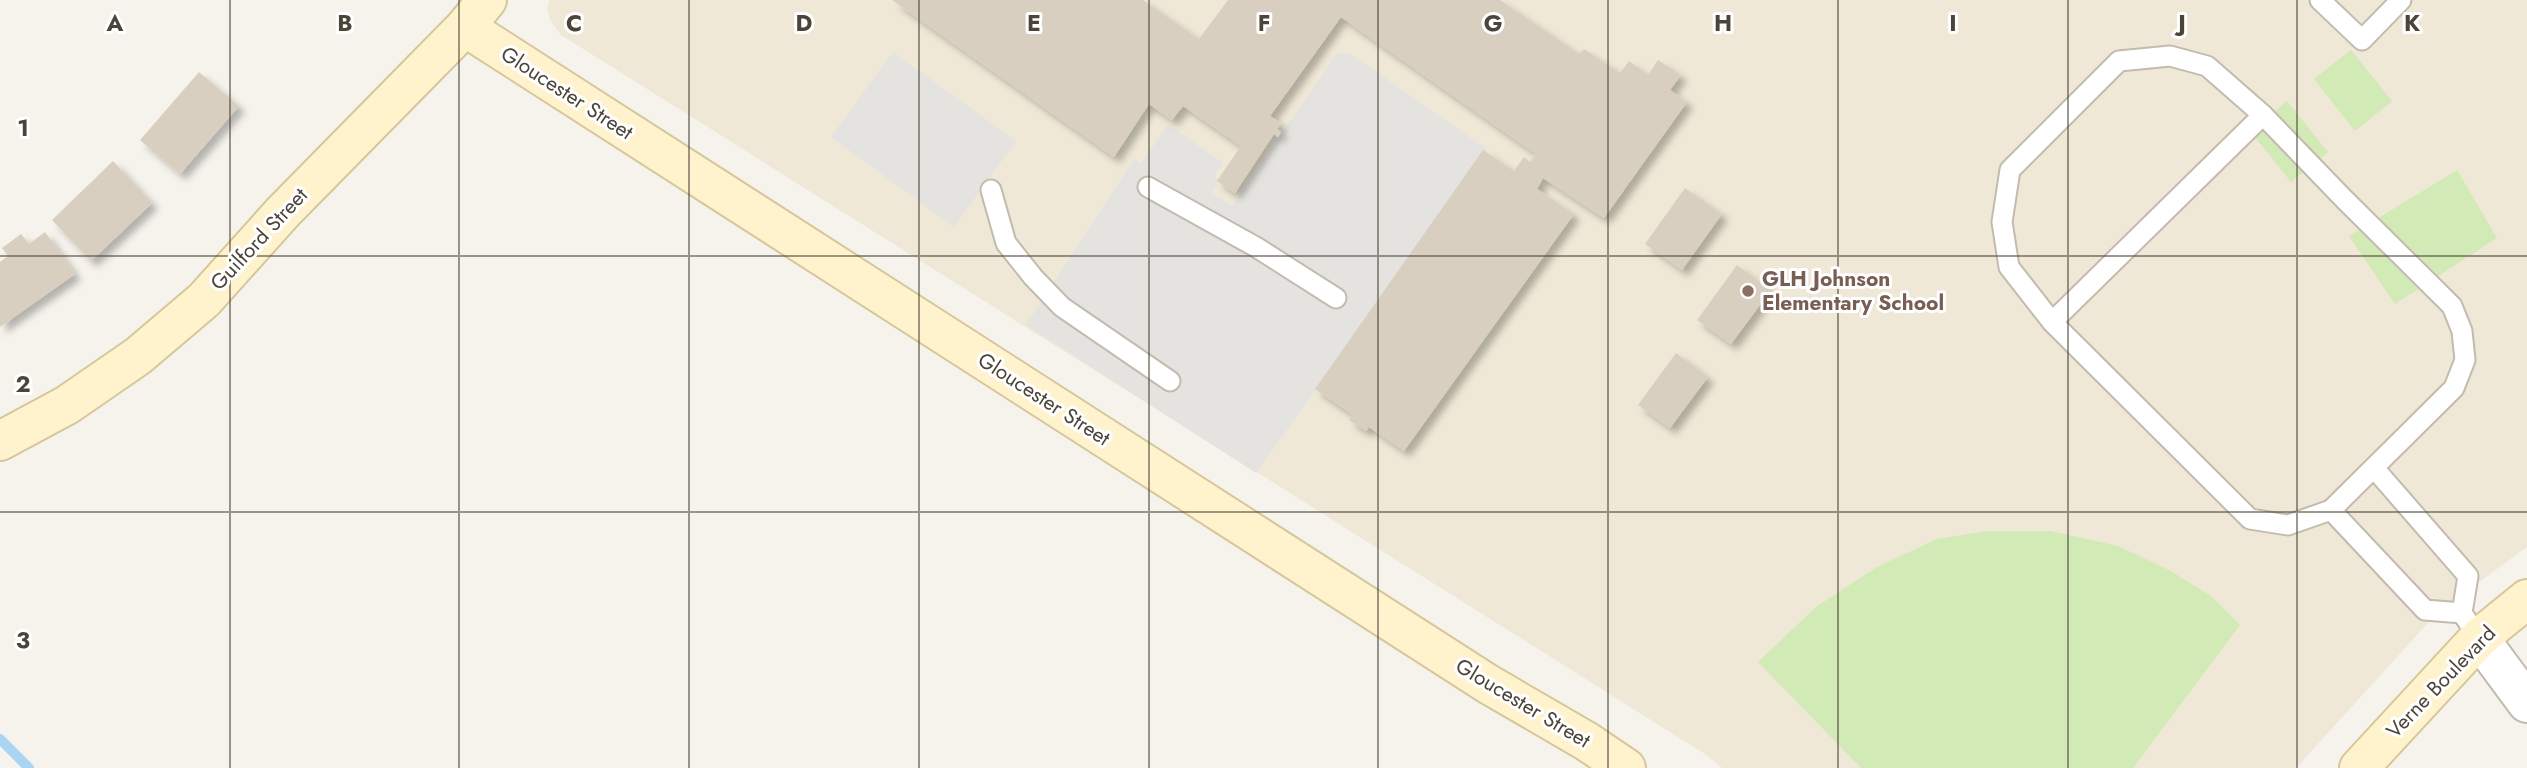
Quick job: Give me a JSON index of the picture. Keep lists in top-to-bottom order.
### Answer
{
  "streets": {
    "street": ["Gloucester Street", "Guilford Street", "Verne Boulevard"]
  },
  "crossings": [
    ["Gloucester Street", "Guilford Street"]
  ],
  "places": ["GLH Johnson Elementary School"],
  "grid": {
    "columns": [
      "A",
      "B",
      "C",
      "D",
      "E",
      "F",
      "G",
      "H",
      "I",
      "J",
      "K"
    ],
    "rows": ["1", "2", "3"]
  }
}
